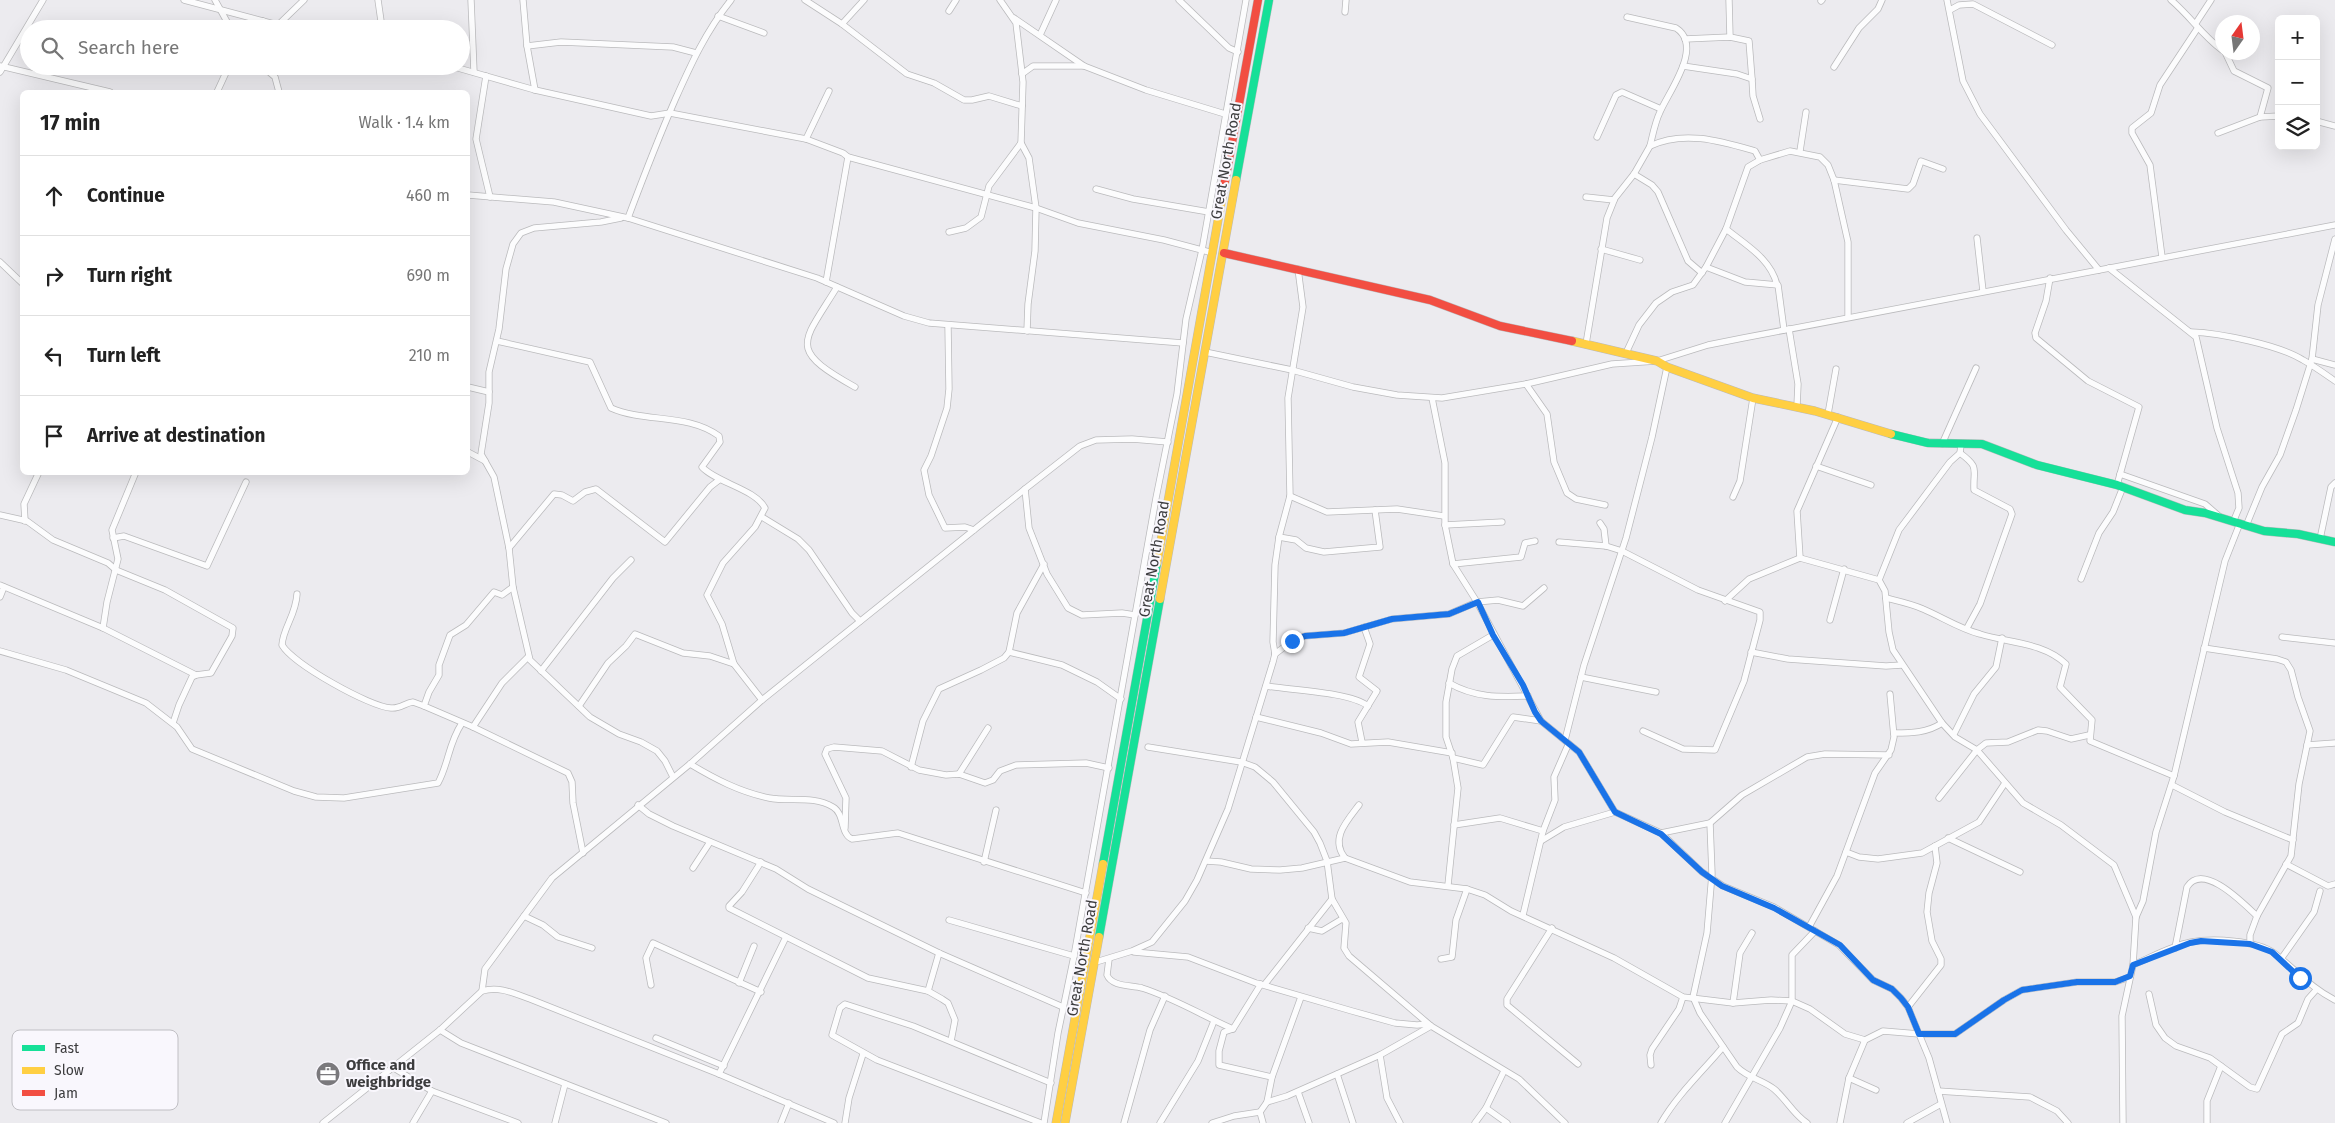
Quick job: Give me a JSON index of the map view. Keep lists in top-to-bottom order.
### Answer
{
  "streets": {
    "main road": ["Great North Road"]
  },
  "places": {
    "office": ["Office and weighbridge"]
  },
  "legend": ["Fast", "Slow", "Jam"],
  "north": "top",
  "page": {
    "map_buttons": ["+", "−"],
    "search": "Search here",
    "heading": ["17 min", "Walk · 1.4 km"],
    "list": [
      ["Continue", "460 m"],
      ["Turn right", "690 m"],
      ["Turn left", "210 m"],
      "Arrive at destination"
    ]
  }
}
